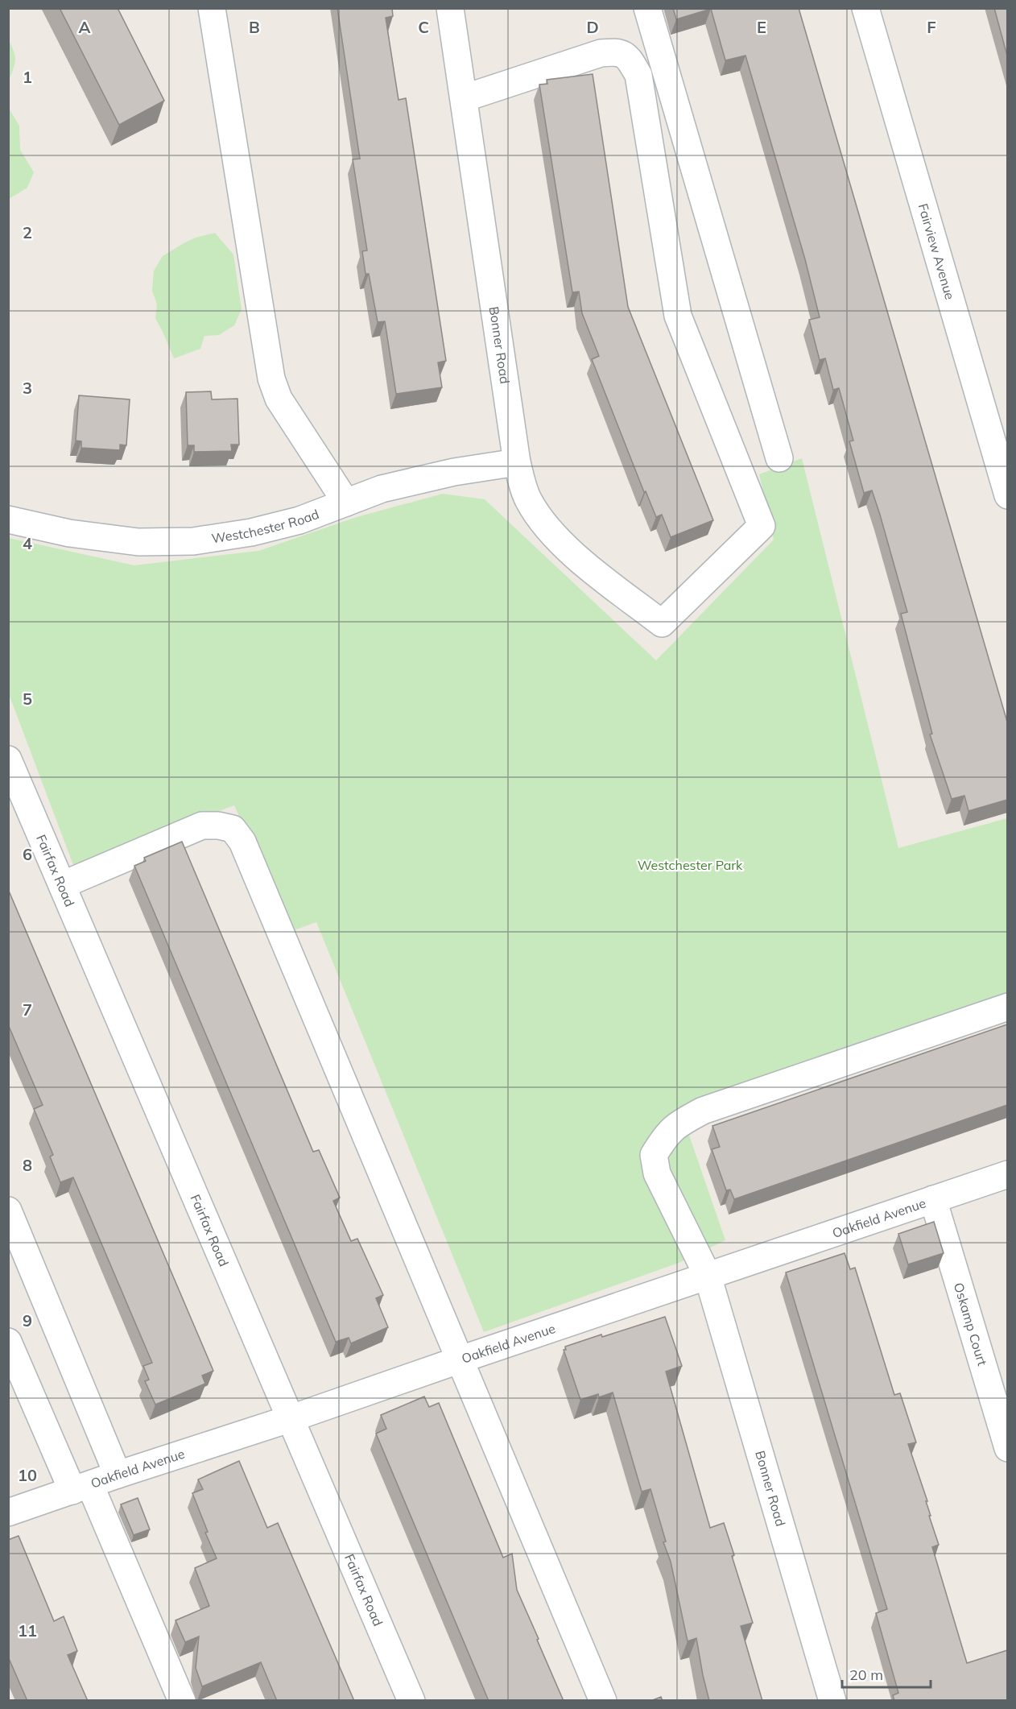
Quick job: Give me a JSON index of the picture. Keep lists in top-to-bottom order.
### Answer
{
  "streets": {
    "street": [
      "Fairview Avenue",
      "Bonner Road",
      "Westchester Road",
      "Fairfax Road",
      "Oakfield Avenue",
      "Oskamp Court"
    ]
  },
  "crossings": [
    ["Bonner Road", "Westchester Road"],
    ["Bonner Road", "Oakfield Avenue"],
    ["Fairfax Road", "Oakfield Avenue"],
    ["Oakfield Avenue", "Oskamp Court"]
  ],
  "parks": ["Westchester Park"],
  "scale_bar": "20 m",
  "grid": {
    "columns": [
      "A",
      "B",
      "C",
      "D",
      "E",
      "F"
    ],
    "rows": [
      "1",
      "2",
      "3",
      "4",
      "5",
      "6",
      "7",
      "8",
      "9",
      "10",
      "11"
    ]
  }
}
